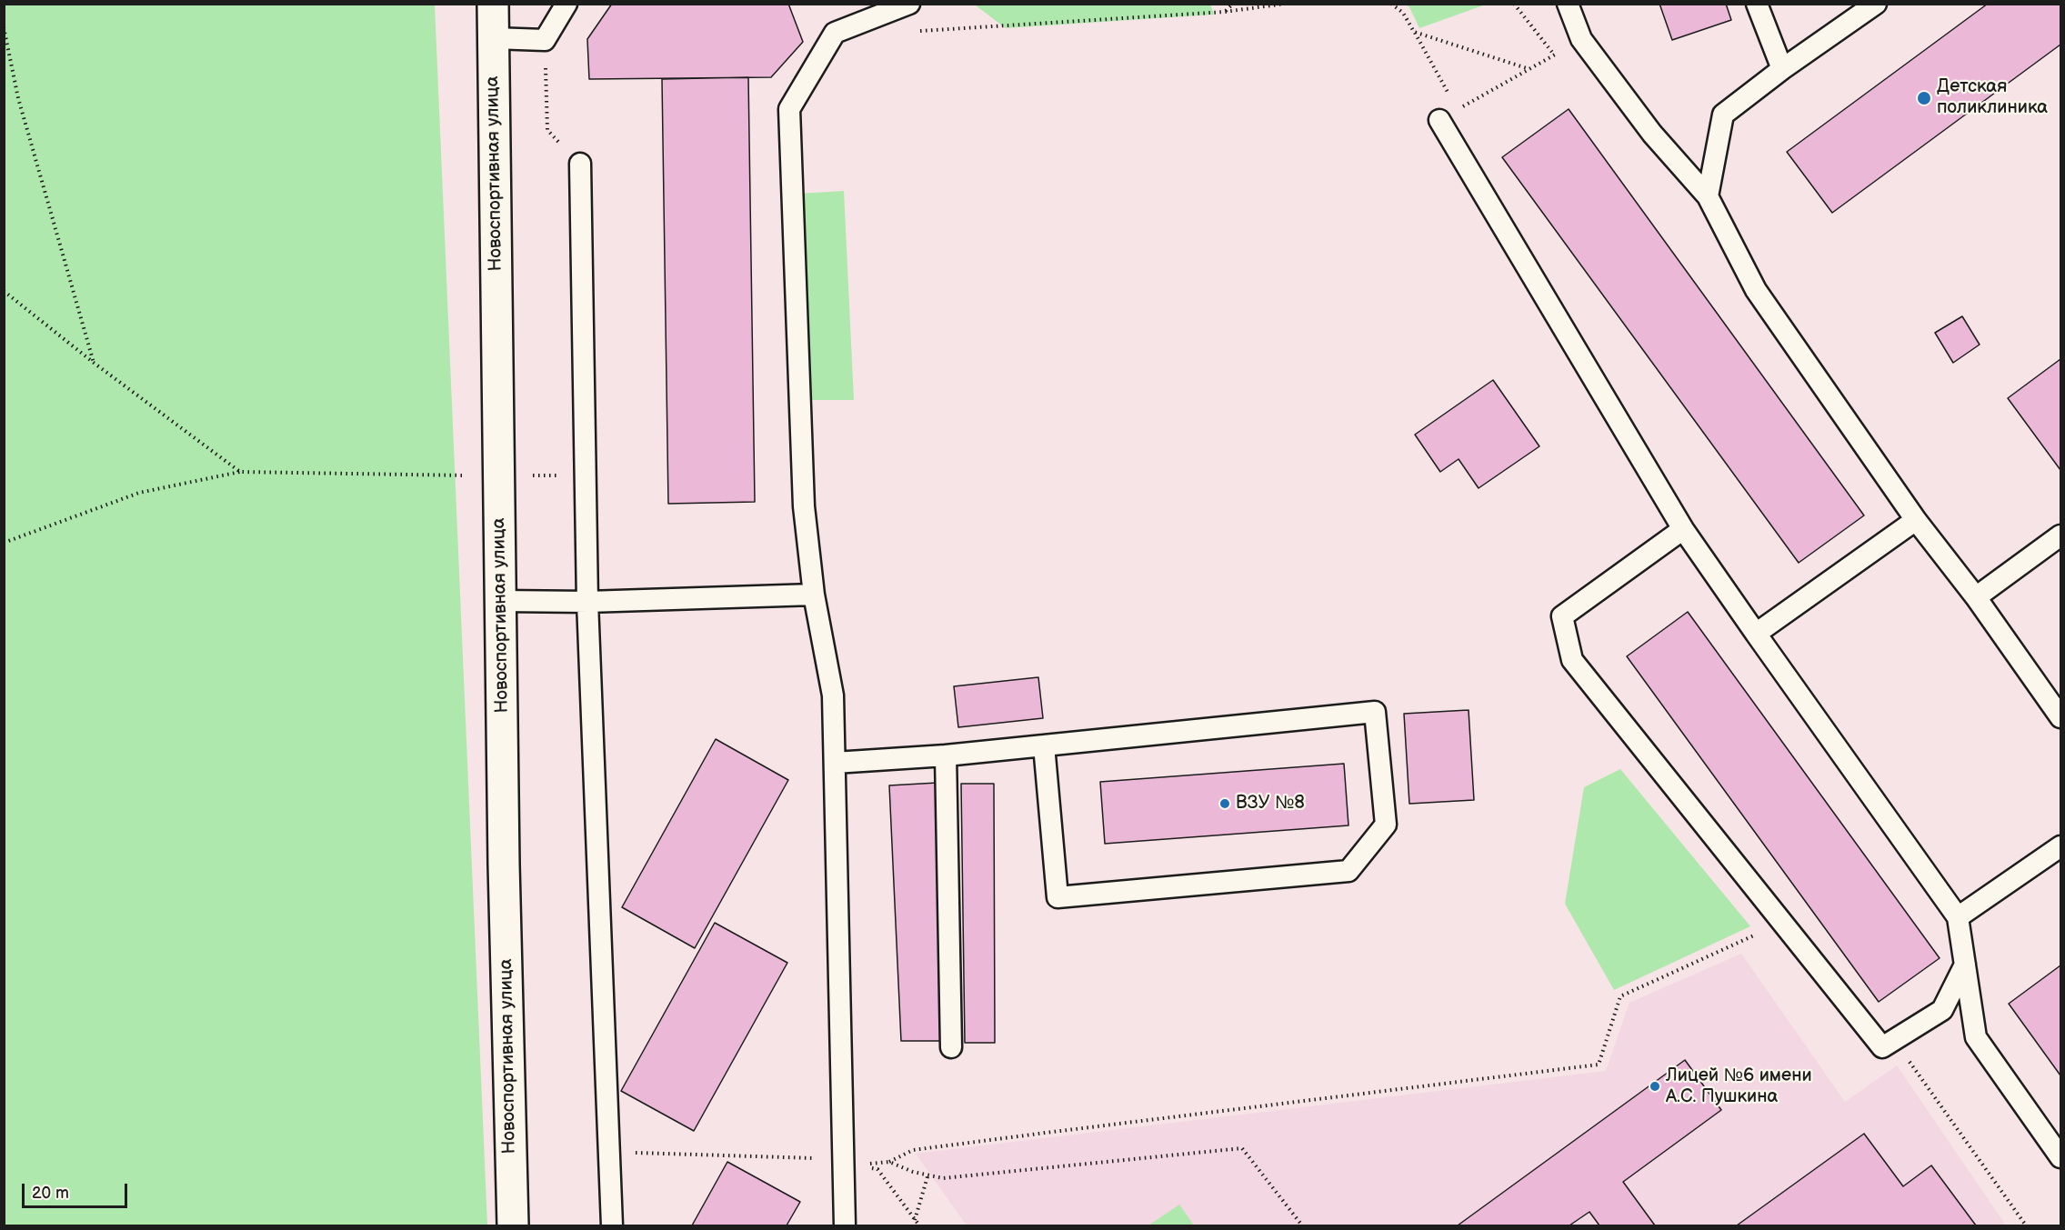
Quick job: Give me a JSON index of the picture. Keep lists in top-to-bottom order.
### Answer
{
  "streets": {
    "main road": ["Новоспортивная улица"]
  },
  "places": ["Детская поликлиника", "ВЗУ №8", "Лицей №6 имени А.С. Пушкина"],
  "scale_bar": "20 m"
}
